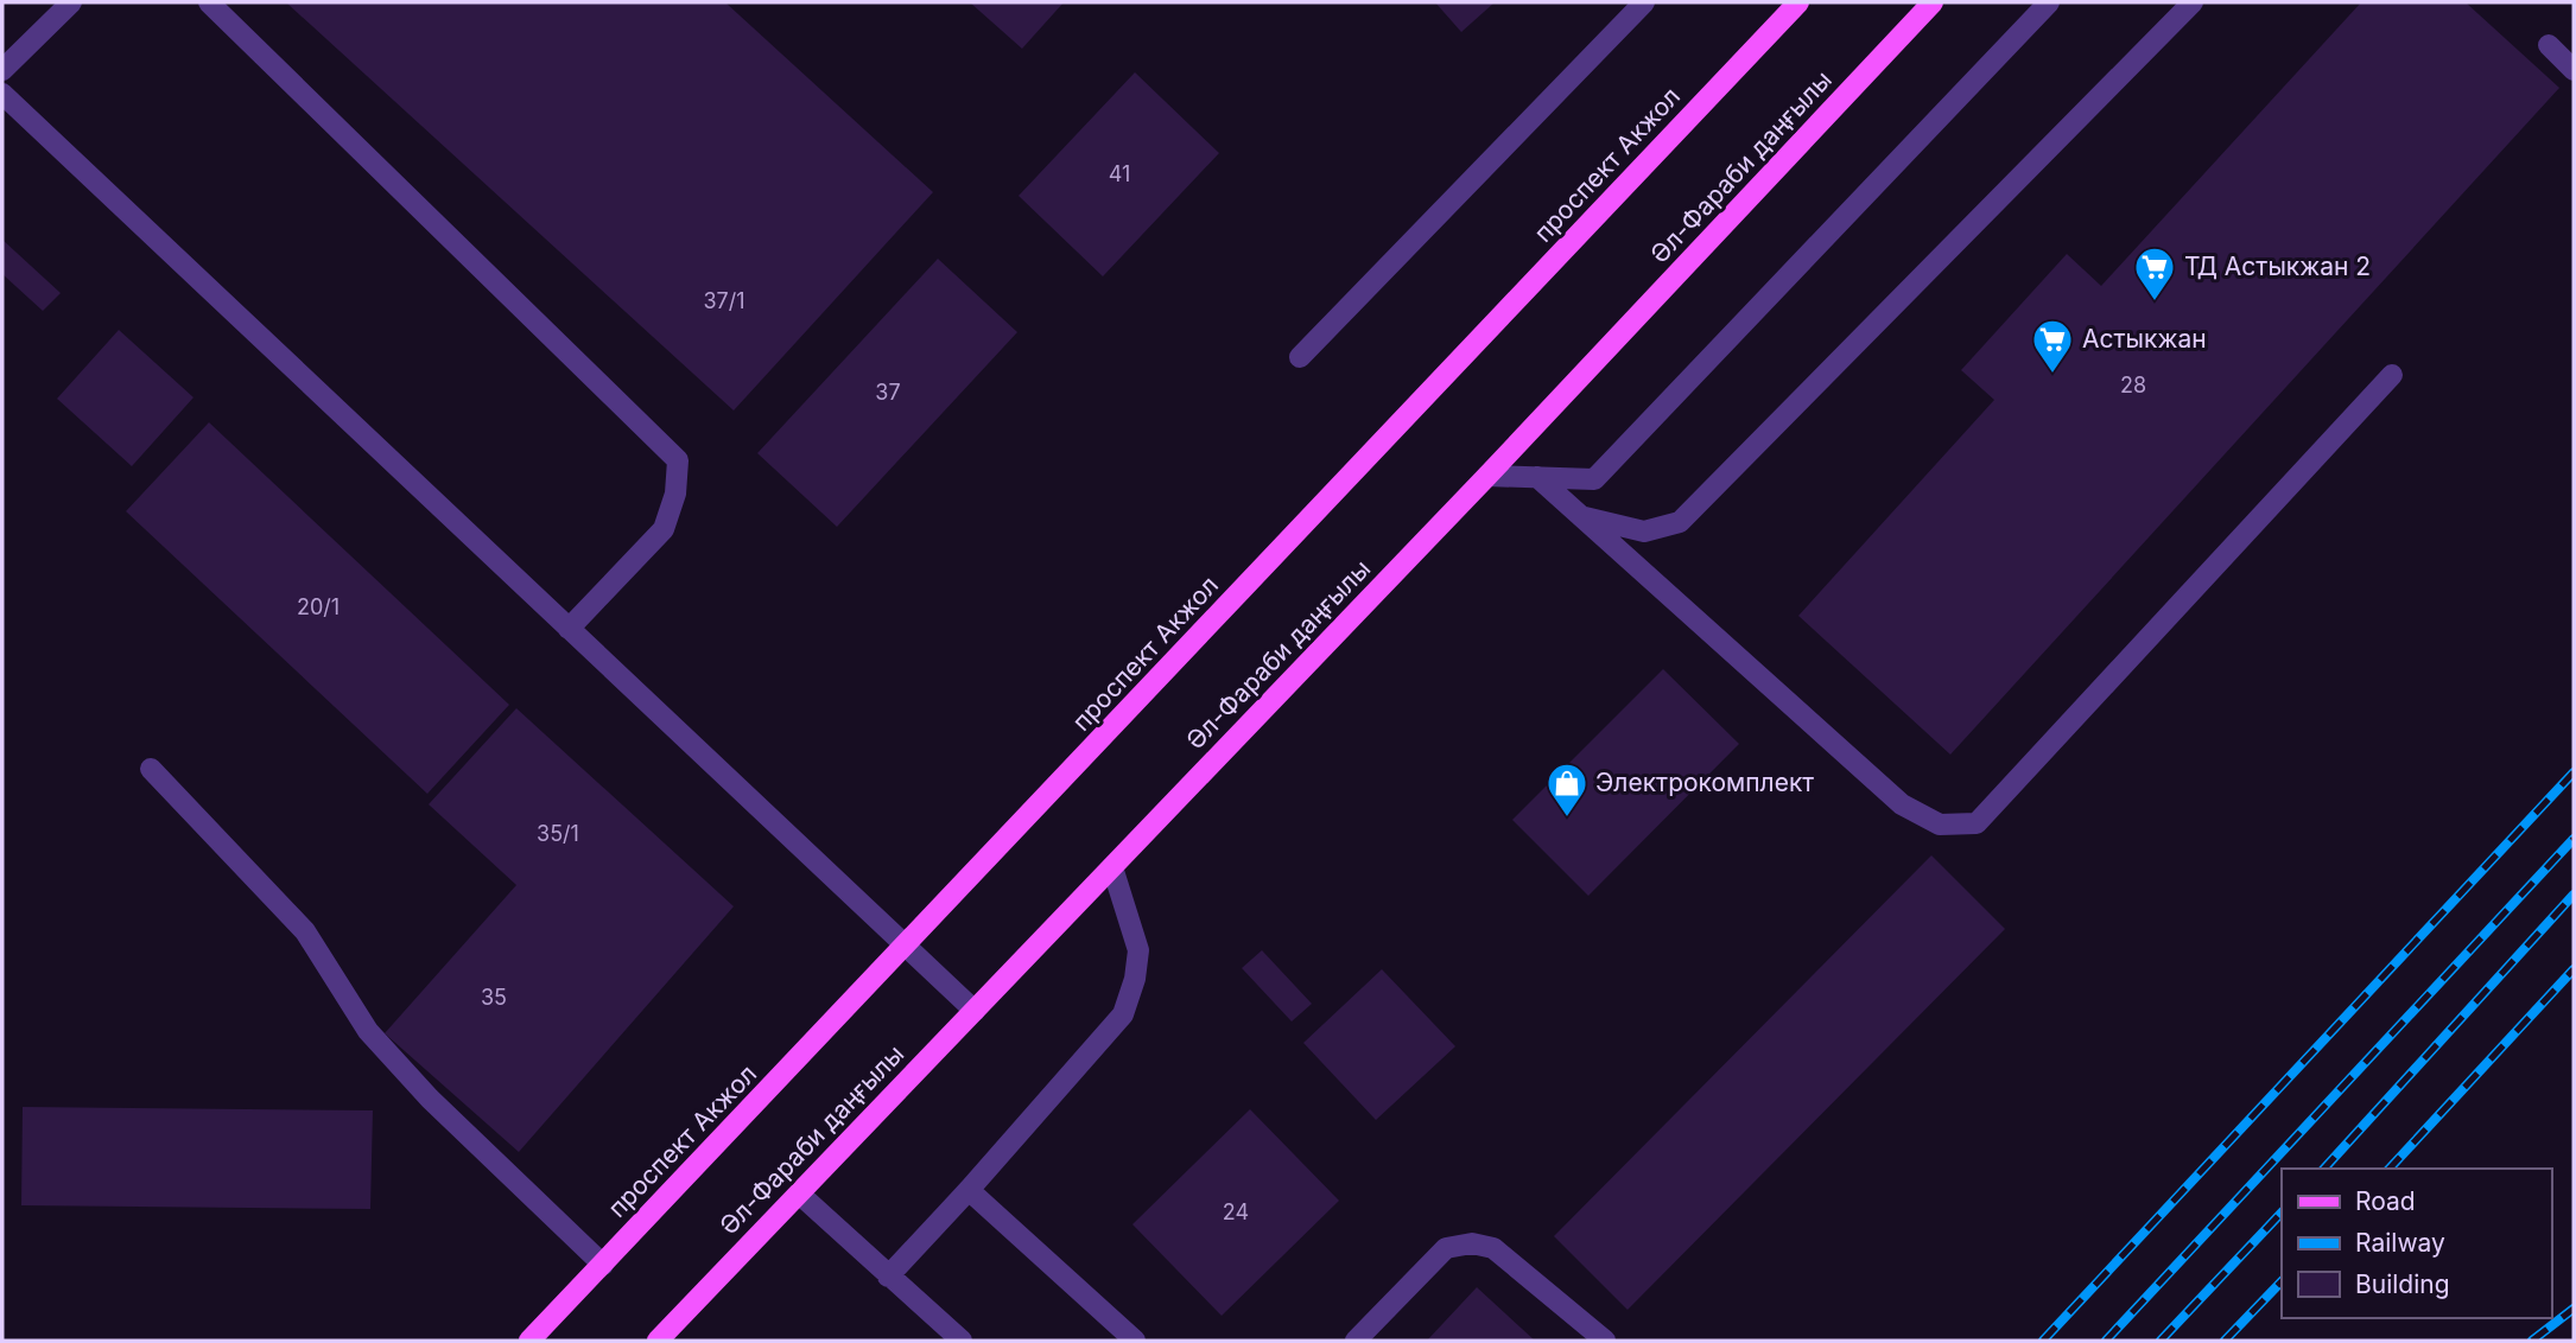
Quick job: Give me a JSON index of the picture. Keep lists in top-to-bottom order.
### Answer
{
  "streets": {
    "main road": ["проспект Акжол", "Әл-Фараби даңғылы"]
  },
  "places": {
    "supermarket": ["ТД Астыкжан 2", "Астыкжан"],
    "shop": ["Электрокомплект"]
  },
  "house_numbers": [
    "41",
    "37/1",
    "28",
    "37",
    "20/1",
    "35/1",
    "35",
    "24"
  ],
  "legend": ["Road", "Railway", "Building"]
}
